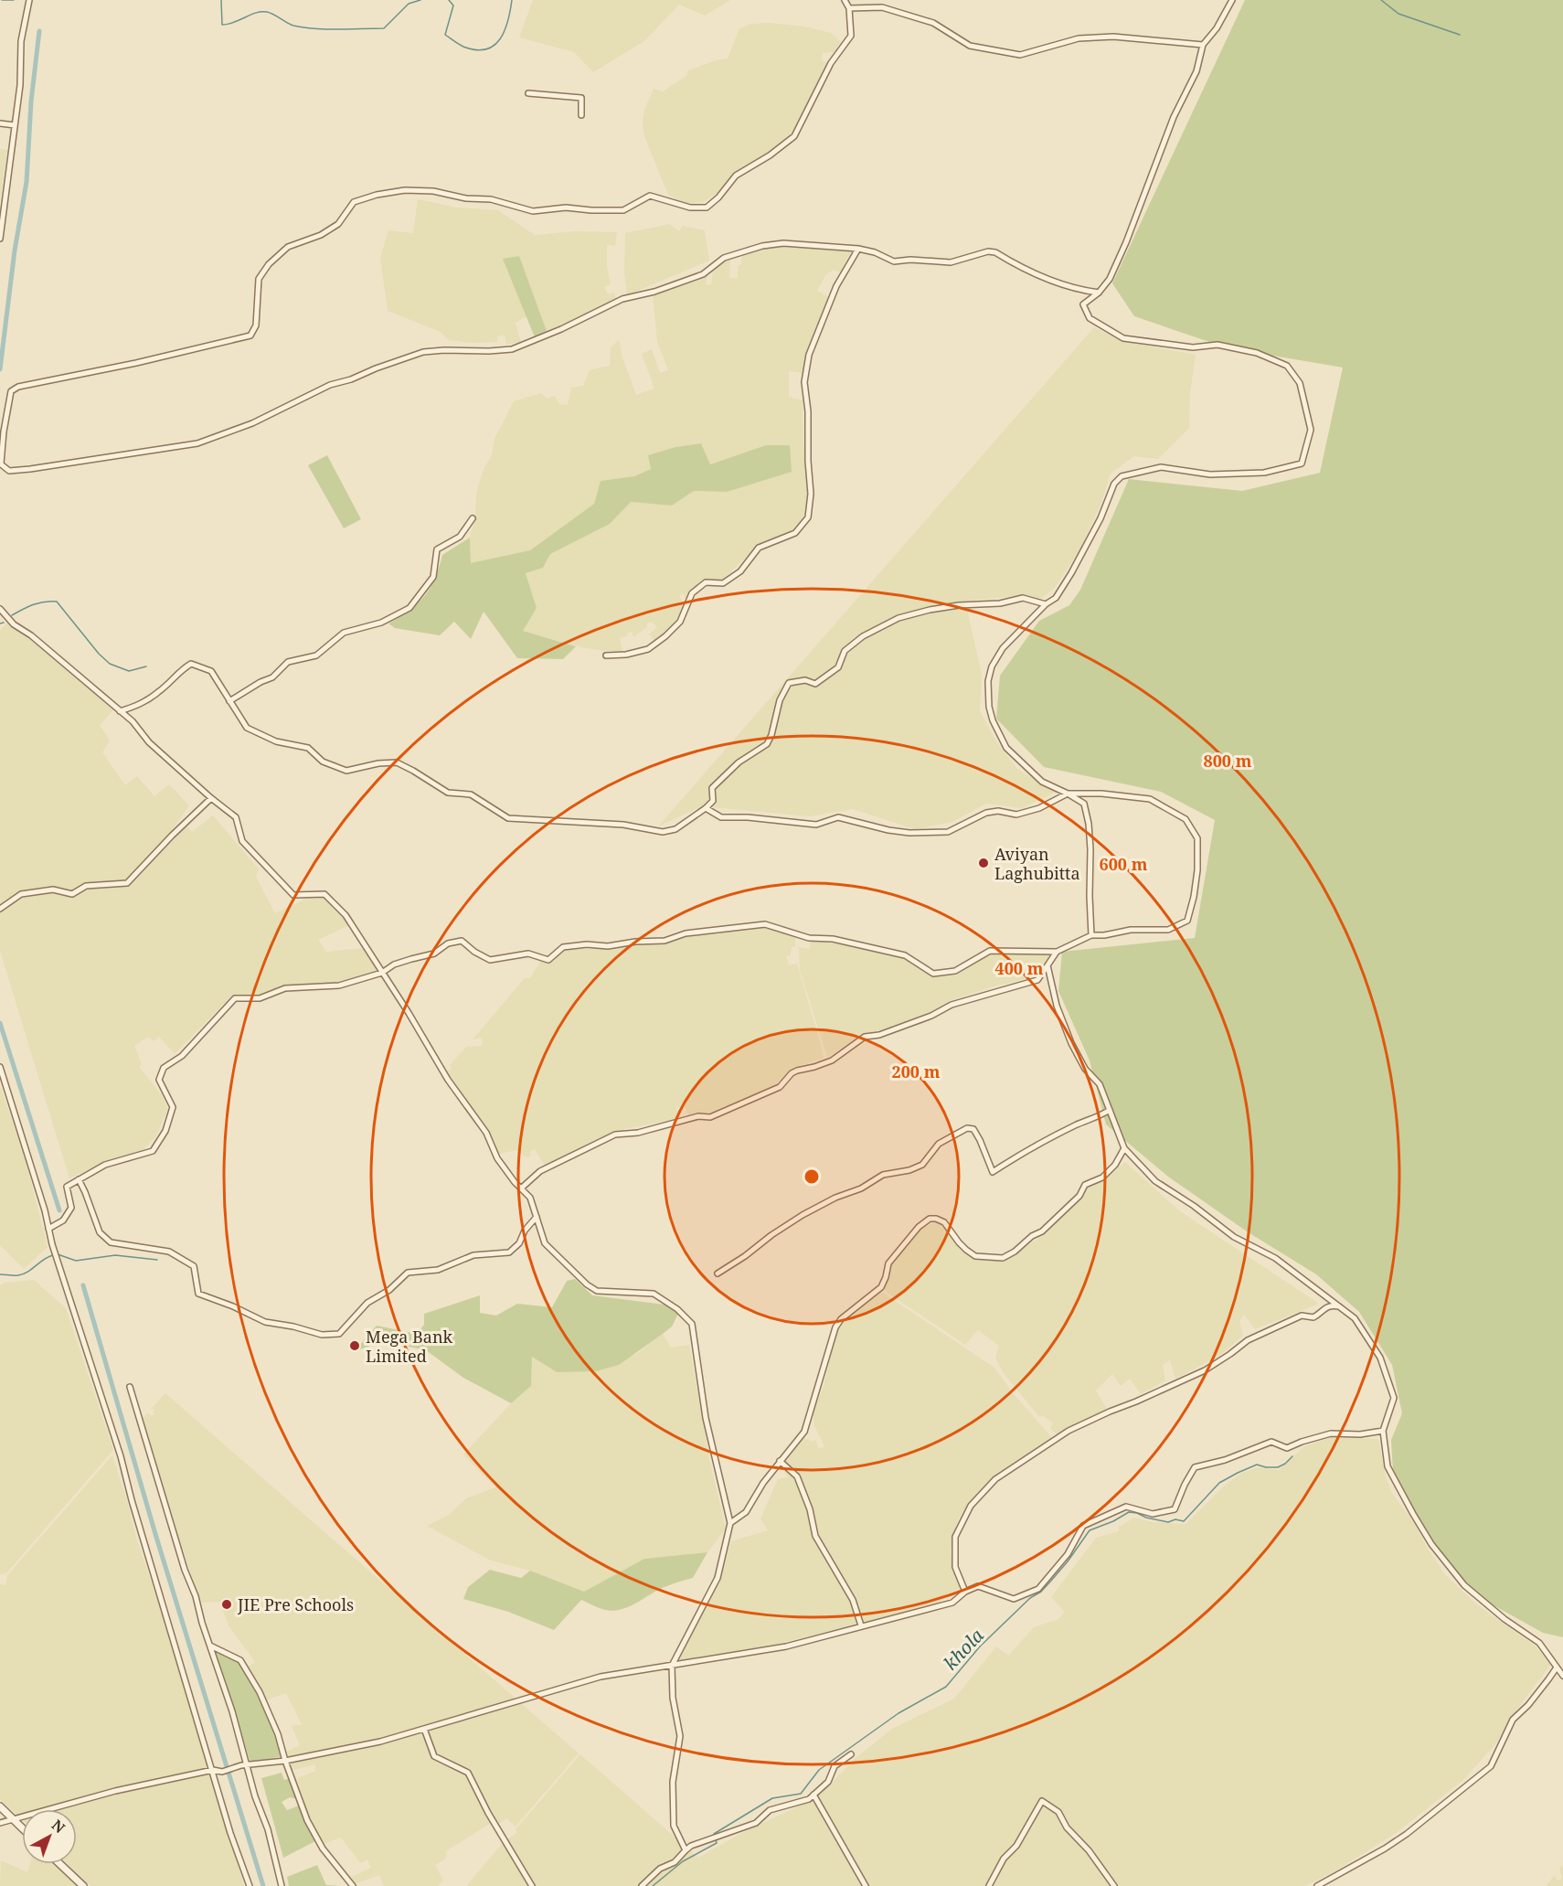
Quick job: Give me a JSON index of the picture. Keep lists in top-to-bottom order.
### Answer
{
  "water": ["khola"],
  "places": ["Aviyan Laghubitta", "Mega Bank Limited", "JIE Pre Schools"],
  "north": "top right",
  "rings": [
    "800 m",
    "600 m",
    "400 m",
    "200 m"
  ]
}
